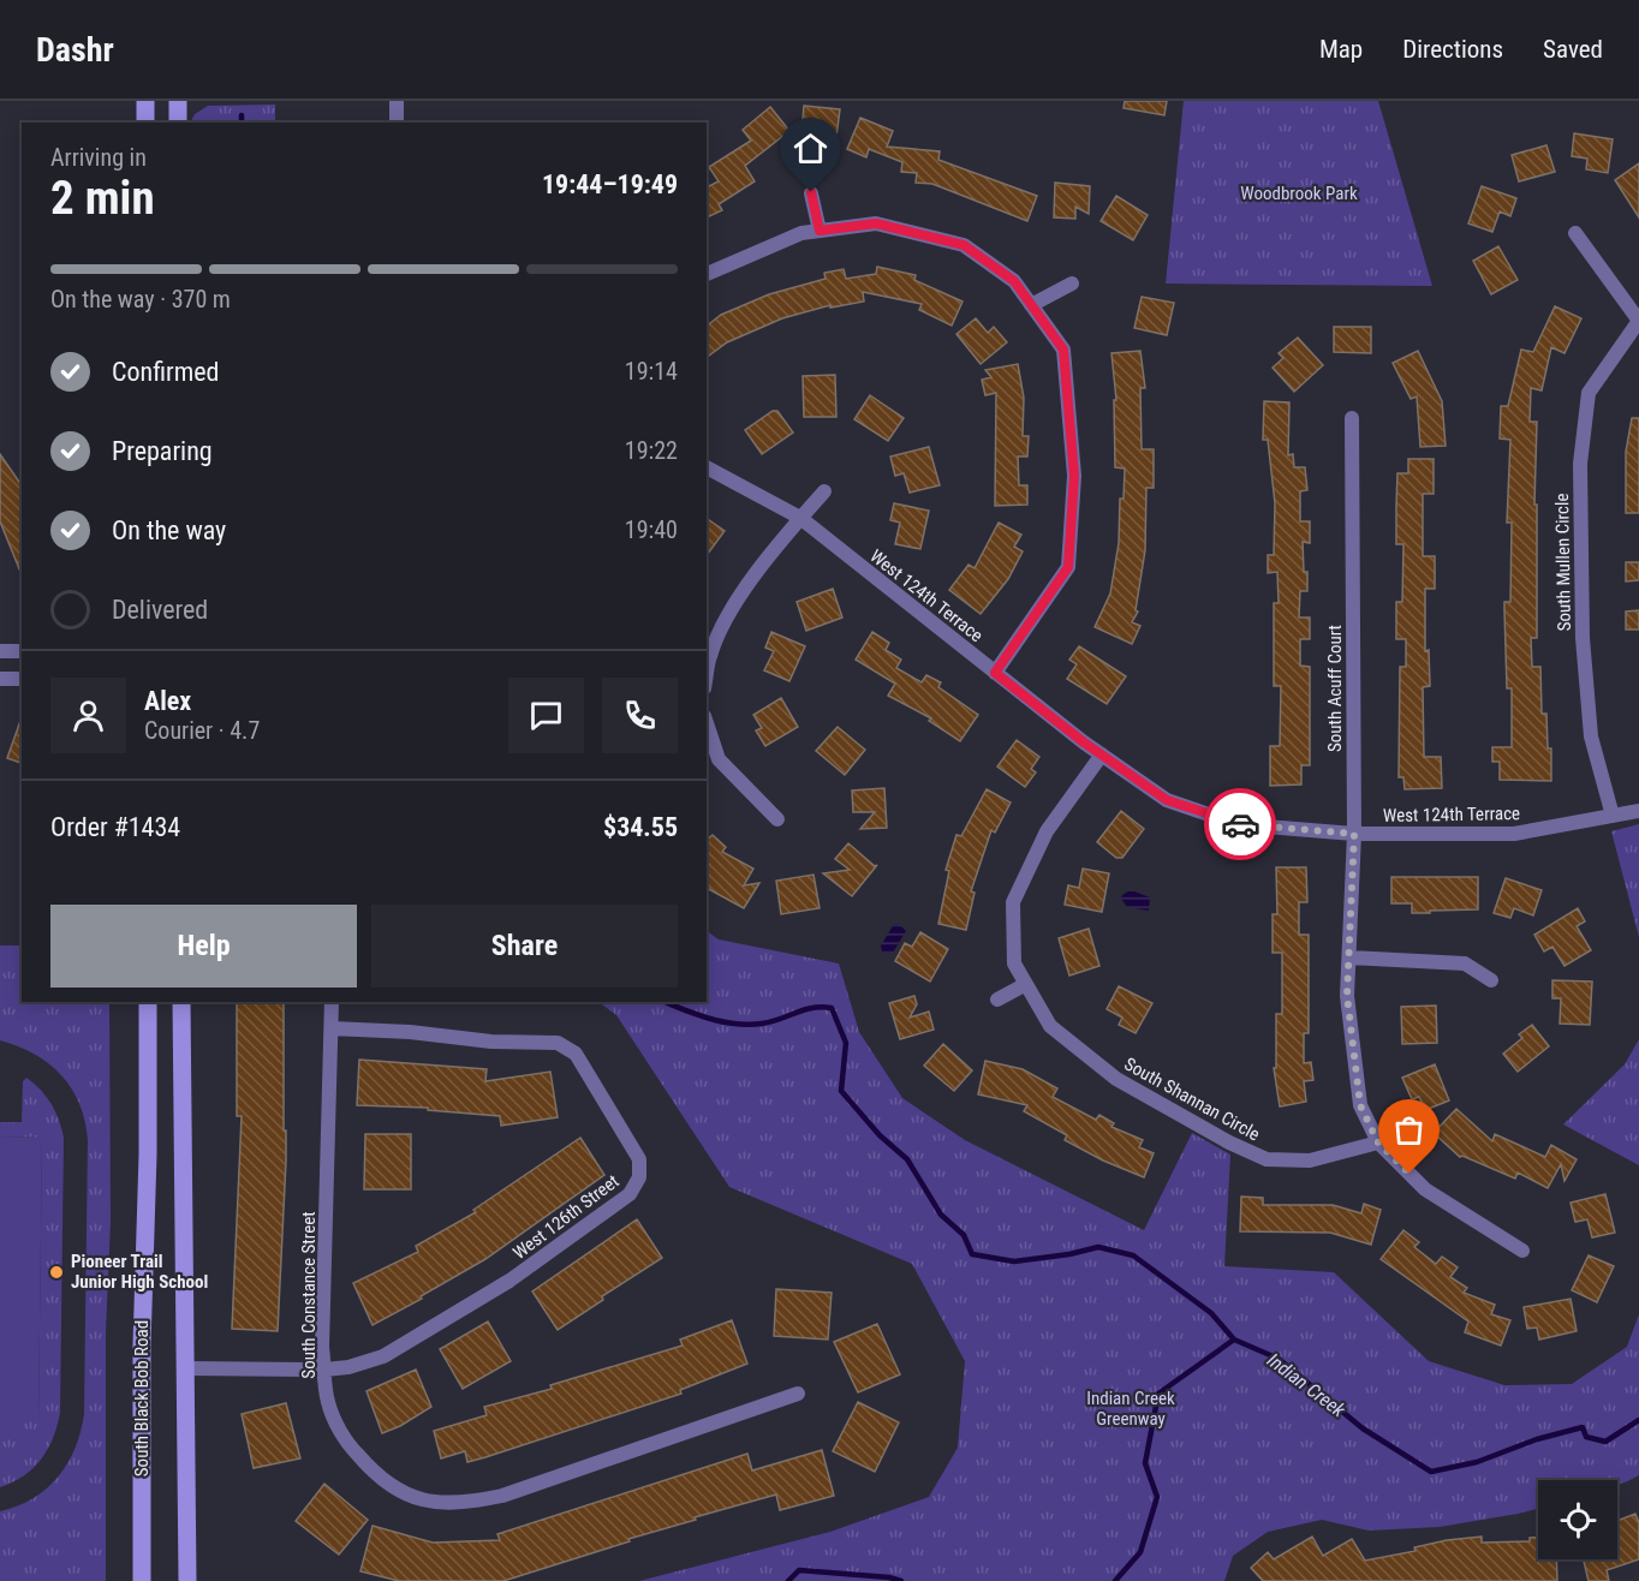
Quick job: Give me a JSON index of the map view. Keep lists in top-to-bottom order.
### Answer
{
  "streets": {
    "main road": ["South Black Bob Road"],
    "street": [
      "South Mullen Circle",
      "West 124th Terrace",
      "South Acuff Court",
      "South Shannan Circle",
      "West 126th Street",
      "South Constance Street"
    ]
  },
  "crossings": [
    ["South Mullen Circle", "West 124th Terrace"],
    ["West 124th Terrace", "South Acuff Court"],
    ["West 124th Terrace", "South Shannan Circle"],
    ["South Acuff Court", "South Shannan Circle"],
    ["West 126th Street", "South Constance Street"]
  ],
  "water": ["Indian Creek"],
  "parks": ["Woodbrook Park", "Indian Creek Greenway"],
  "places": ["Pioneer Trail Junior High School"],
  "page": {
    "header": "Dashr",
    "nav": ["Map", "Directions", "Saved"],
    "heading": ["2 min", "Arriving in", "19:44–19:49"],
    "panel": [
      "Alex",
      "Courier · 4.7",
      "Order #1434",
      "$34.55"
    ],
    "bar": "On the way · 370 m",
    "list": [
      ["Confirmed", "19:14"],
      ["Preparing", "19:22"],
      ["On the way", "19:40"],
      "Delivered"
    ],
    "buttons": ["Help", "Share"]
  }
}
